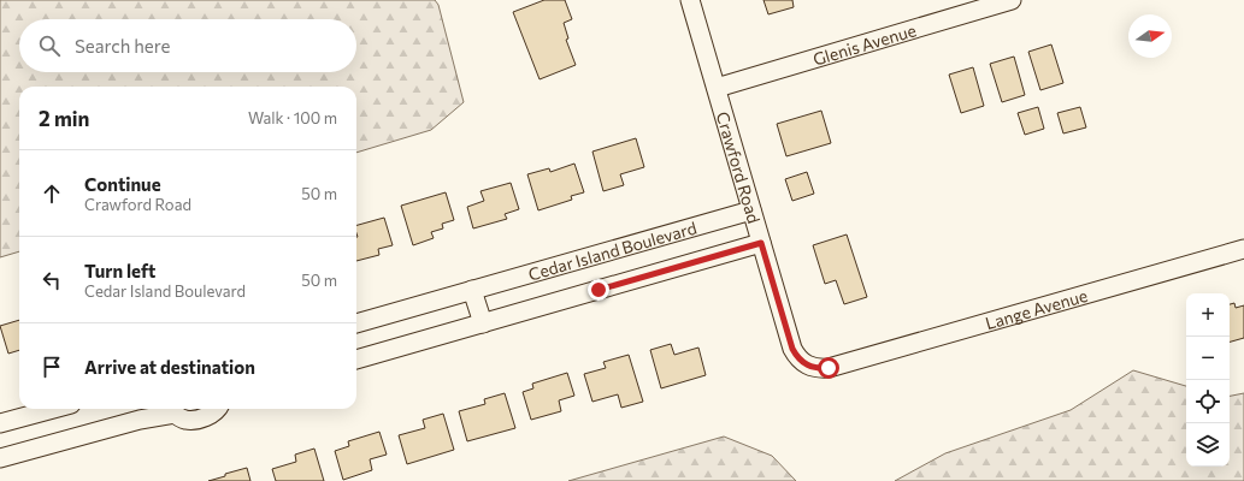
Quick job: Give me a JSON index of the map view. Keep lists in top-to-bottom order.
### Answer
{
  "streets": {
    "street": [
      "Glenis Avenue",
      "Crawford Road",
      "Cedar Island Boulevard",
      "Lange Avenue"
    ]
  },
  "crossings": [
    ["Glenis Avenue", "Crawford Road"],
    ["Crawford Road", "Cedar Island Boulevard"],
    ["Crawford Road", "Lange Avenue"]
  ],
  "north": "right",
  "page": {
    "search": "Search here",
    "heading": ["2 min", "Walk · 100 m"],
    "list": [
      ["Continue", "Crawford Road", "50 m"],
      ["Turn left", "Cedar Island Boulevard", "50 m"],
      "Arrive at destination"
    ],
    "map_buttons": ["+", "−"]
  }
}
